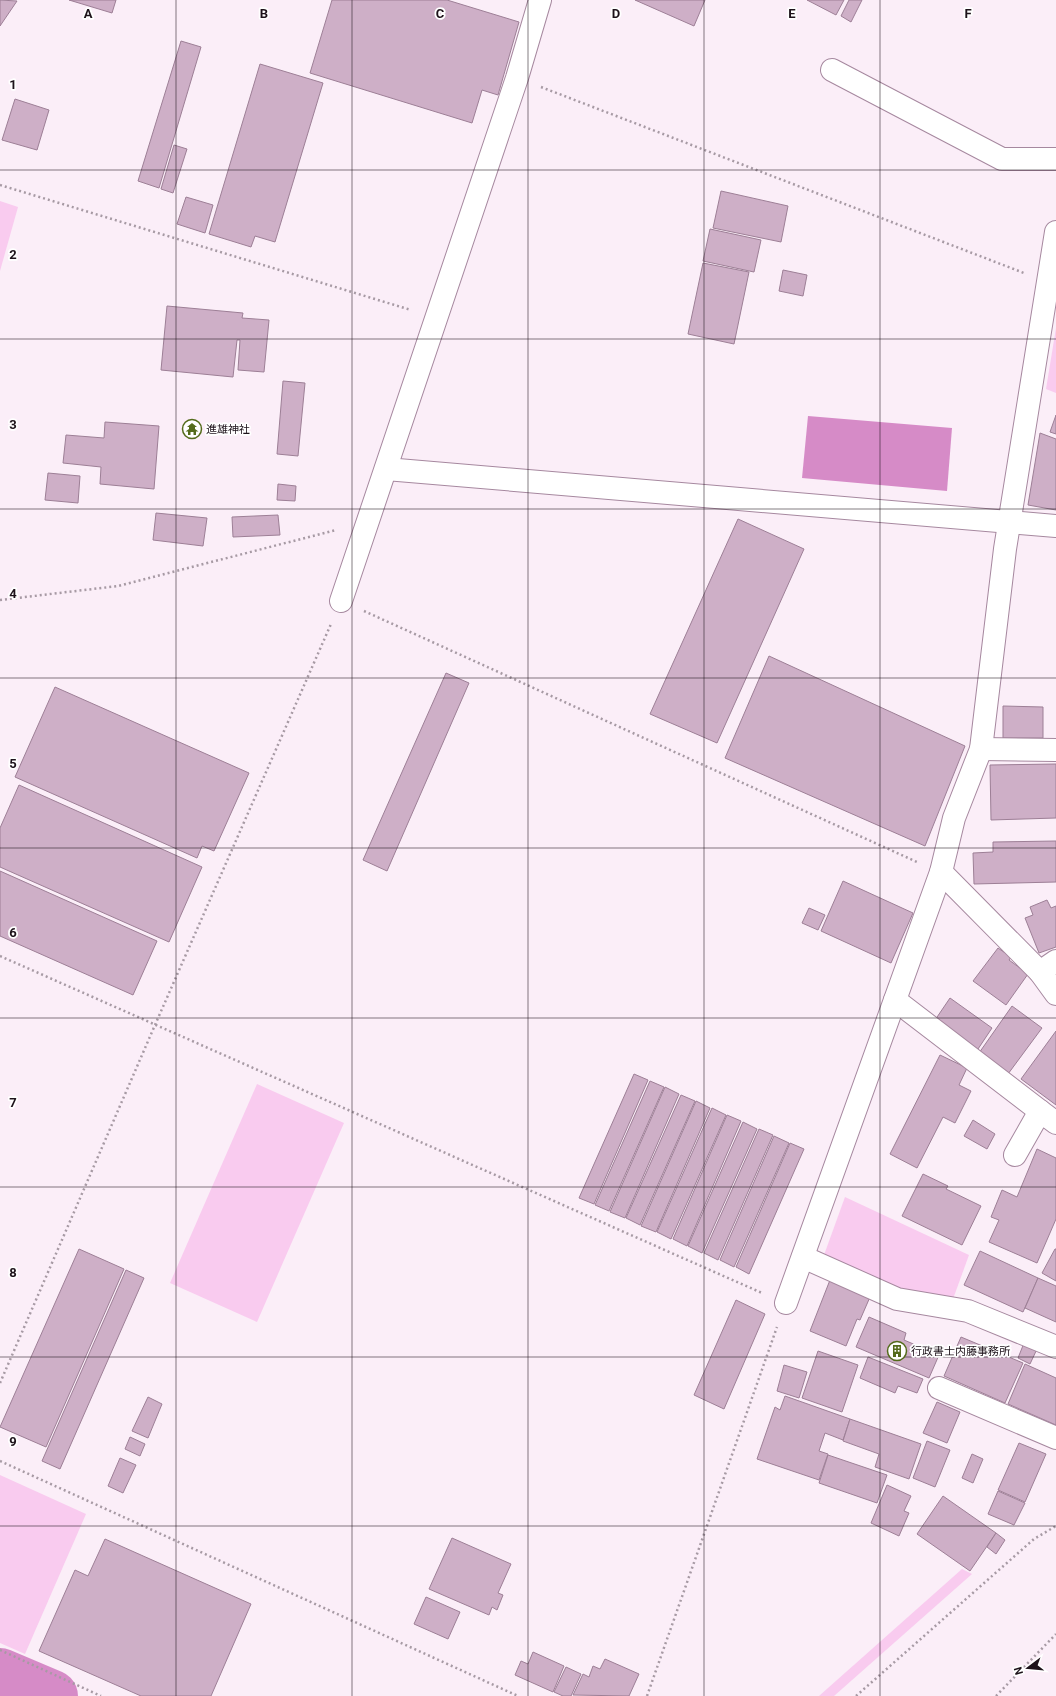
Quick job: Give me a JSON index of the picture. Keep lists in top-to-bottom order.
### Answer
{
  "places": {
    "temple": ["進雄神社"],
    "building": ["行政書士内藤事務所"]
  },
  "north": "left",
  "grid": {
    "columns": [
      "A",
      "B",
      "C",
      "D",
      "E",
      "F"
    ],
    "rows": [
      "1",
      "2",
      "3",
      "4",
      "5",
      "6",
      "7",
      "8",
      "9"
    ]
  }
}
